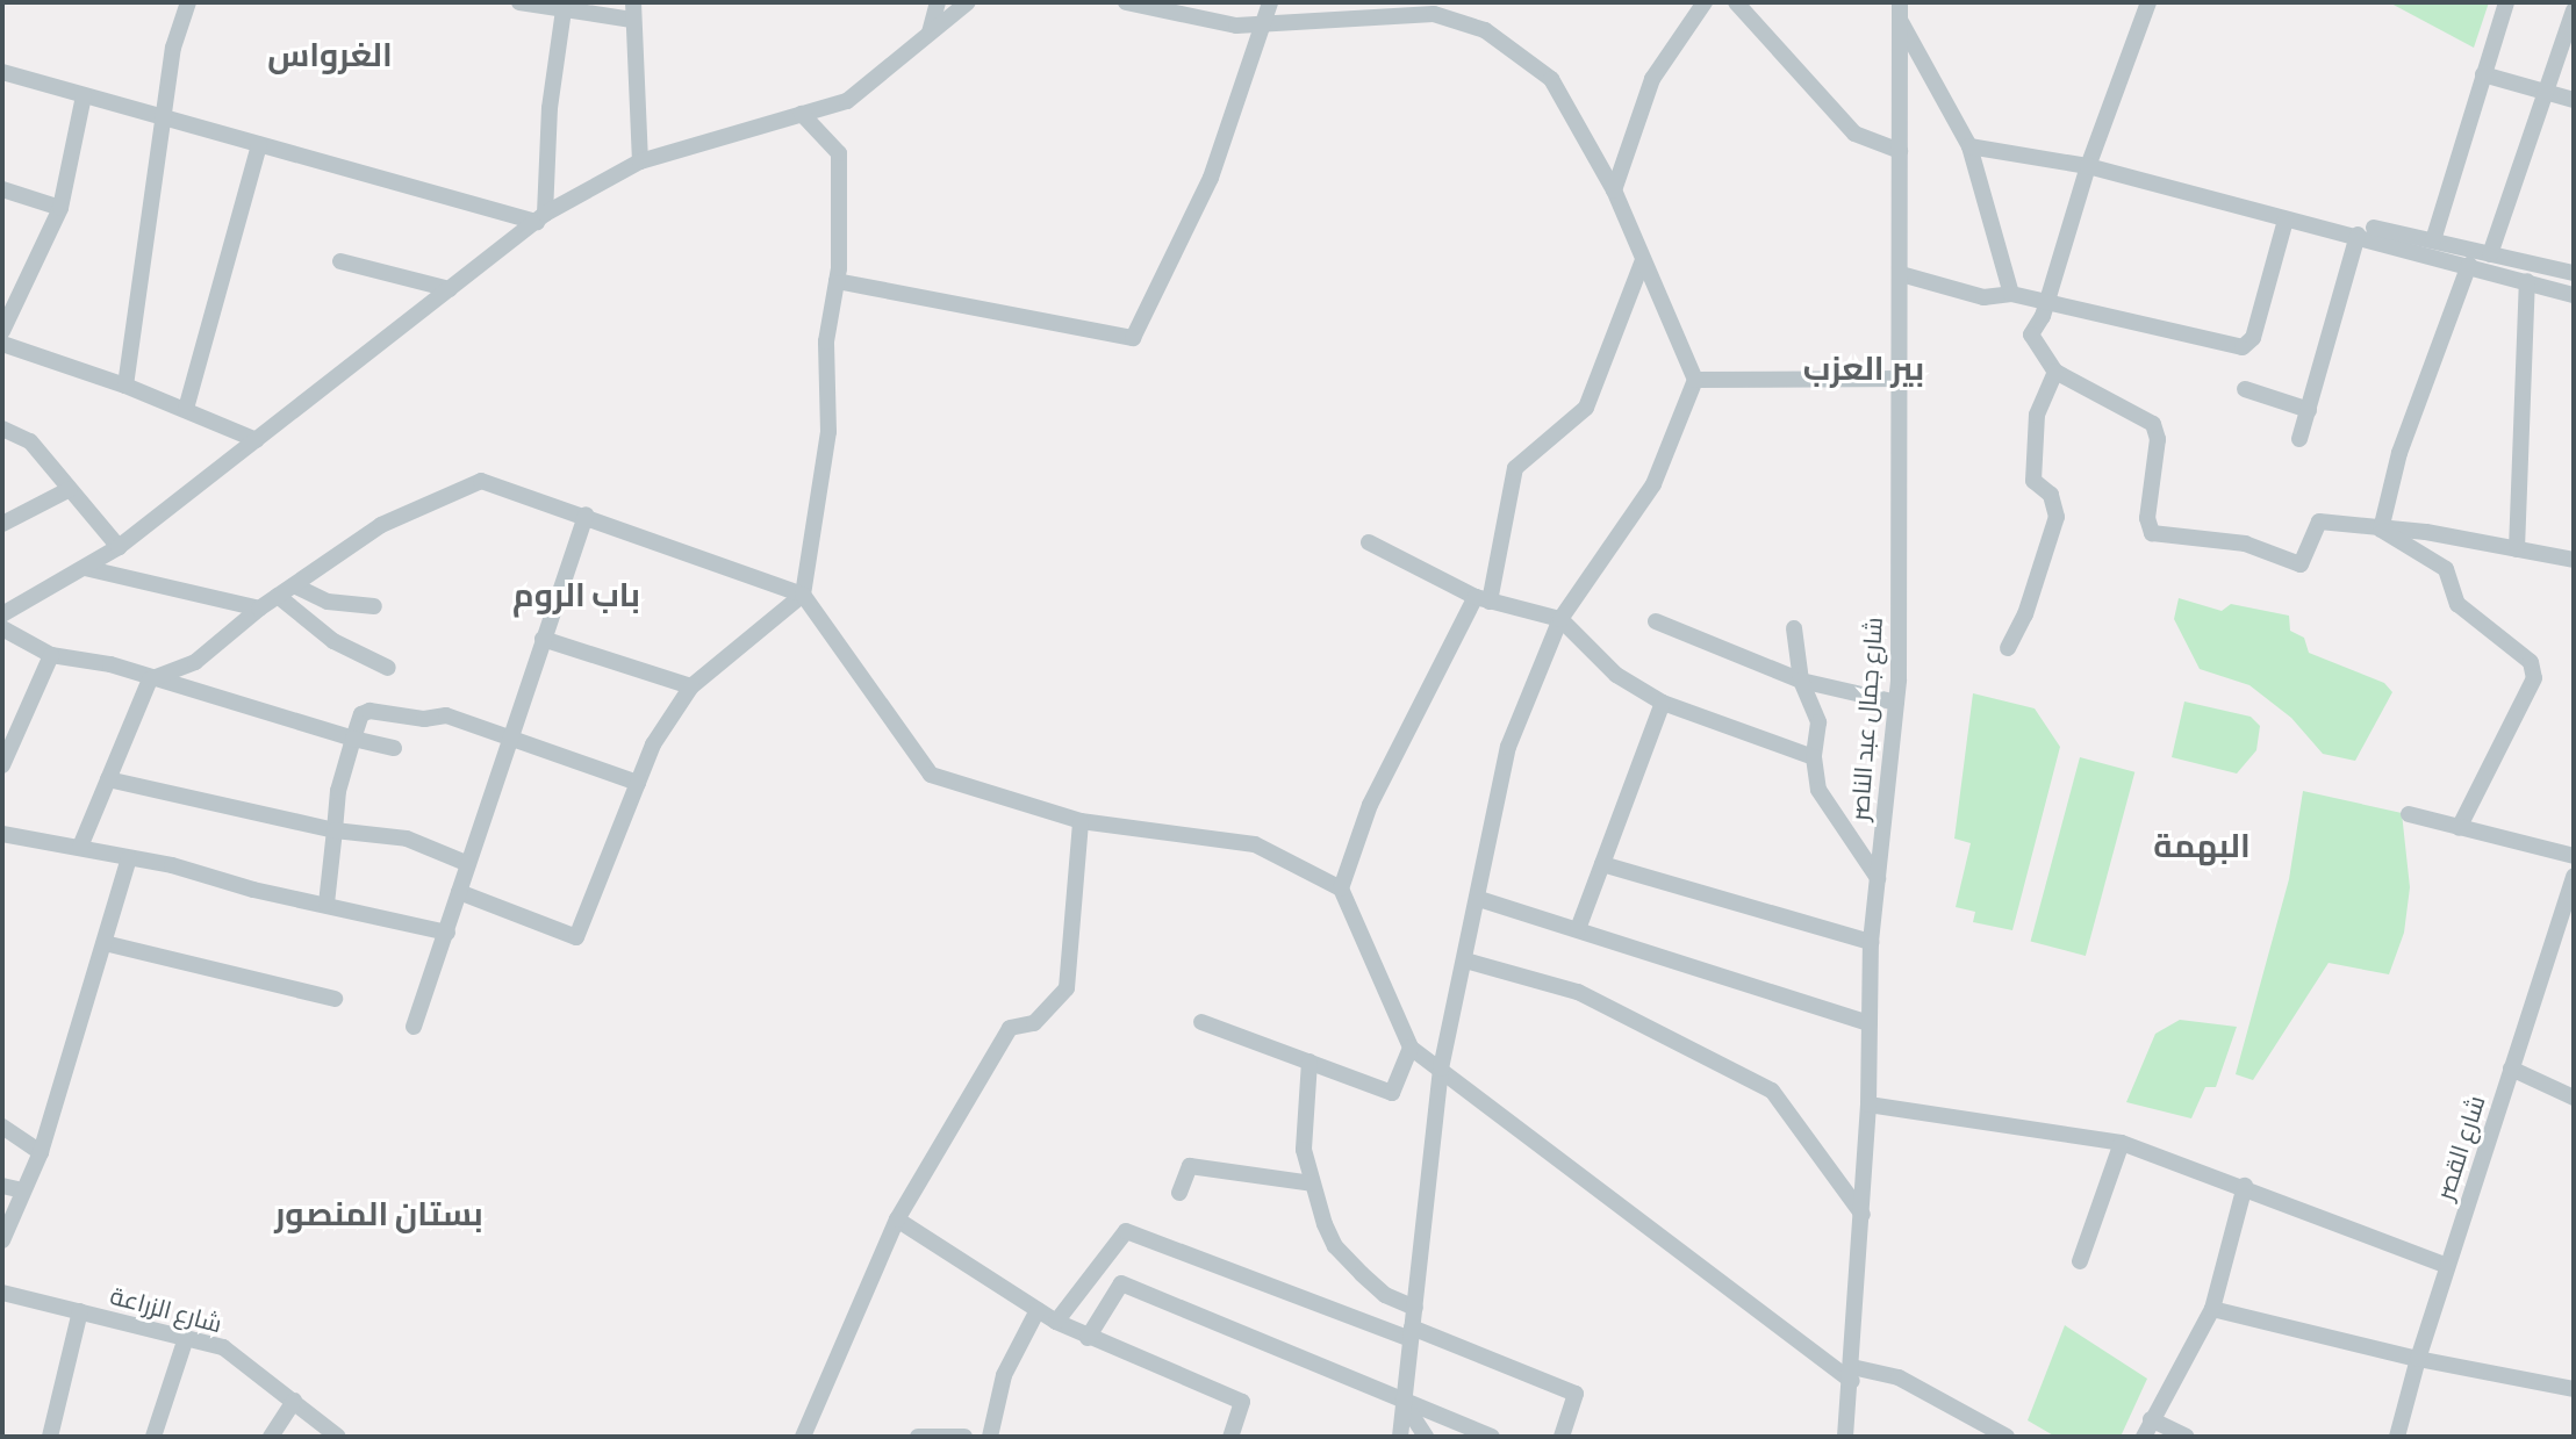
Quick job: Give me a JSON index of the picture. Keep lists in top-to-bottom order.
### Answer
{
  "streets": {
    "street": ["شارع جمال عبد الناصر", "شارع القصر", "شارع الزراعة"]
  },
  "districts": [
    "الغرواس",
    "بير العزب",
    "باب الروم",
    "البهمة",
    "بستان المنصور"
  ]
}
